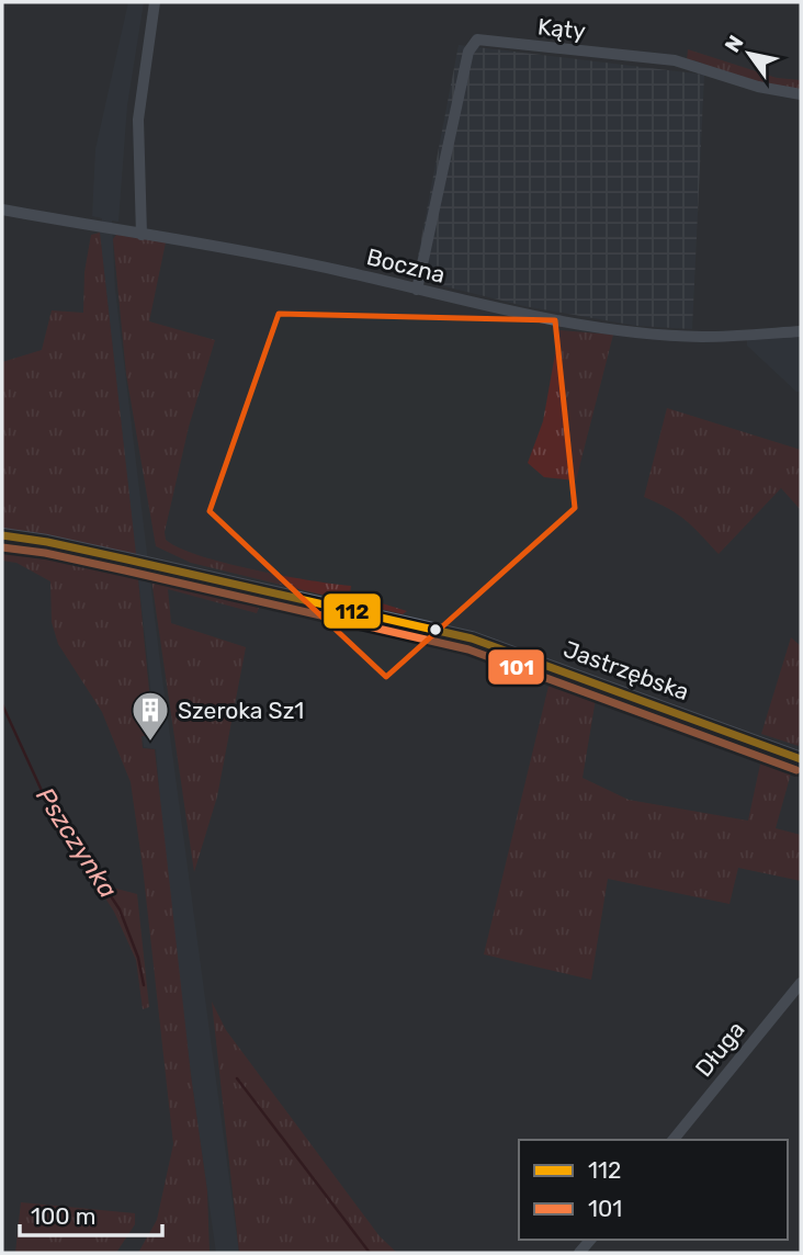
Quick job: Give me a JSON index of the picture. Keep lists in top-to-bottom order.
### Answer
{
  "streets": {
    "street": [
      "Kąty",
      "Boczna",
      "Jastrzębska",
      "Długa"
    ]
  },
  "crossings": [
    ["Kąty", "Boczna"]
  ],
  "water": ["Pszczynka"],
  "places": {
    "building": ["Szeroka Sz1"]
  },
  "lines": ["transit line 112", "transit line 101"],
  "legend": ["112", "101"],
  "scale_bar": "100 m",
  "north": "top left"
}
